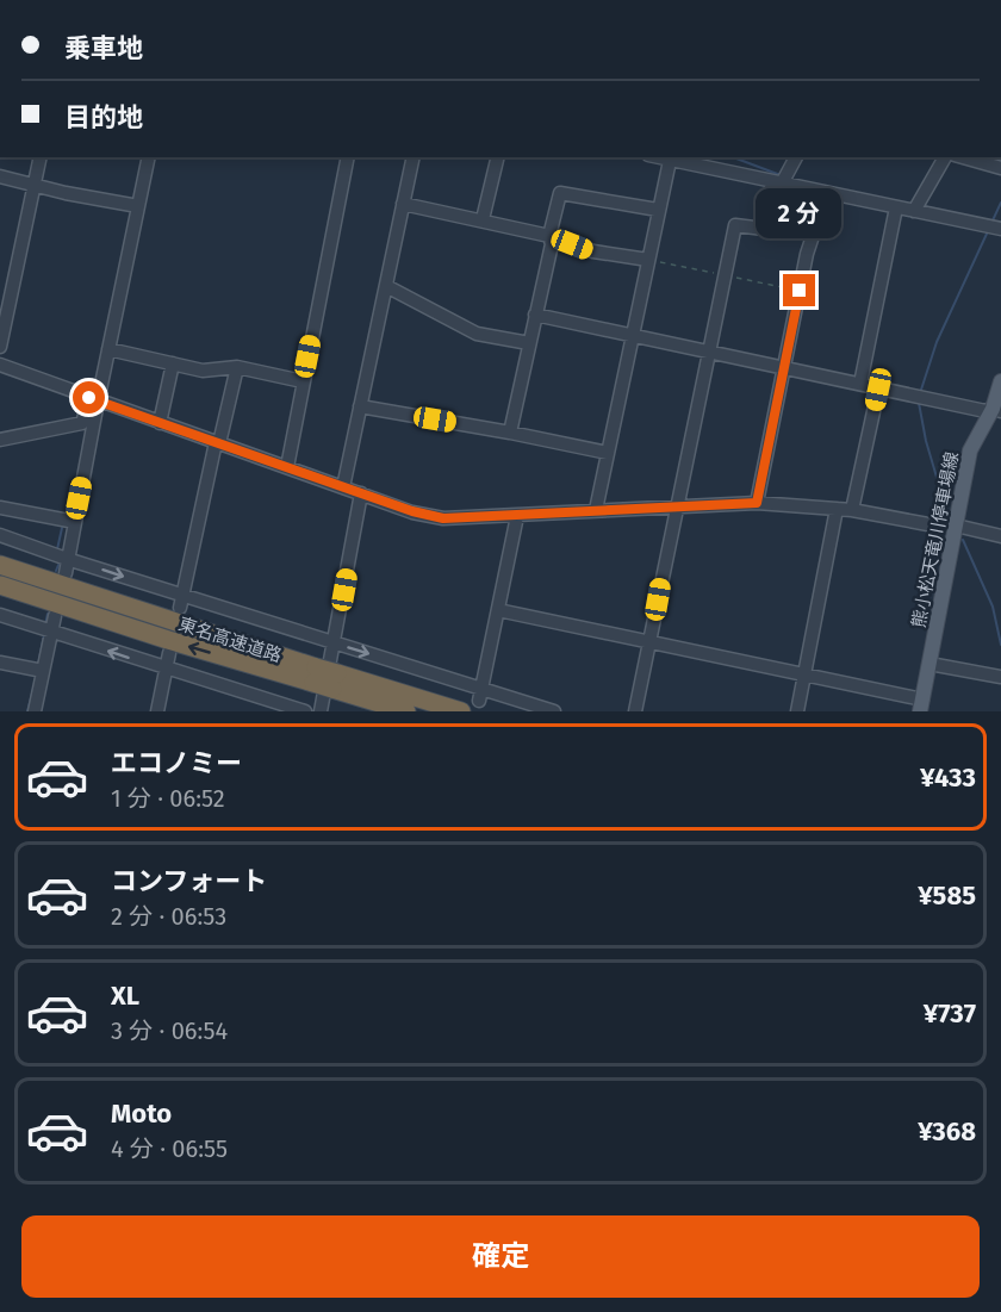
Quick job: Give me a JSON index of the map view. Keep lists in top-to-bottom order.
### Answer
{
  "streets": {
    "highway": ["東名高速道路"],
    "main road": ["熊小松天竜川停車場線"]
  },
  "page": {
    "banner": ["乗車地", "目的地"],
    "bubble": "2 分",
    "list": [
      {
        "name": "エコノミー",
        "note": "1 分 · 06:52",
        "value": "¥433"
      },
      {
        "name": "コンフォート",
        "note": "2 分 · 06:53",
        "value": "¥585"
      },
      {
        "name": "XL",
        "note": "3 分 · 06:54",
        "value": "¥737"
      },
      {
        "name": "Moto",
        "note": "4 分 · 06:55",
        "value": "¥368"
      }
    ],
    "buttons": "確定"
  }
}
